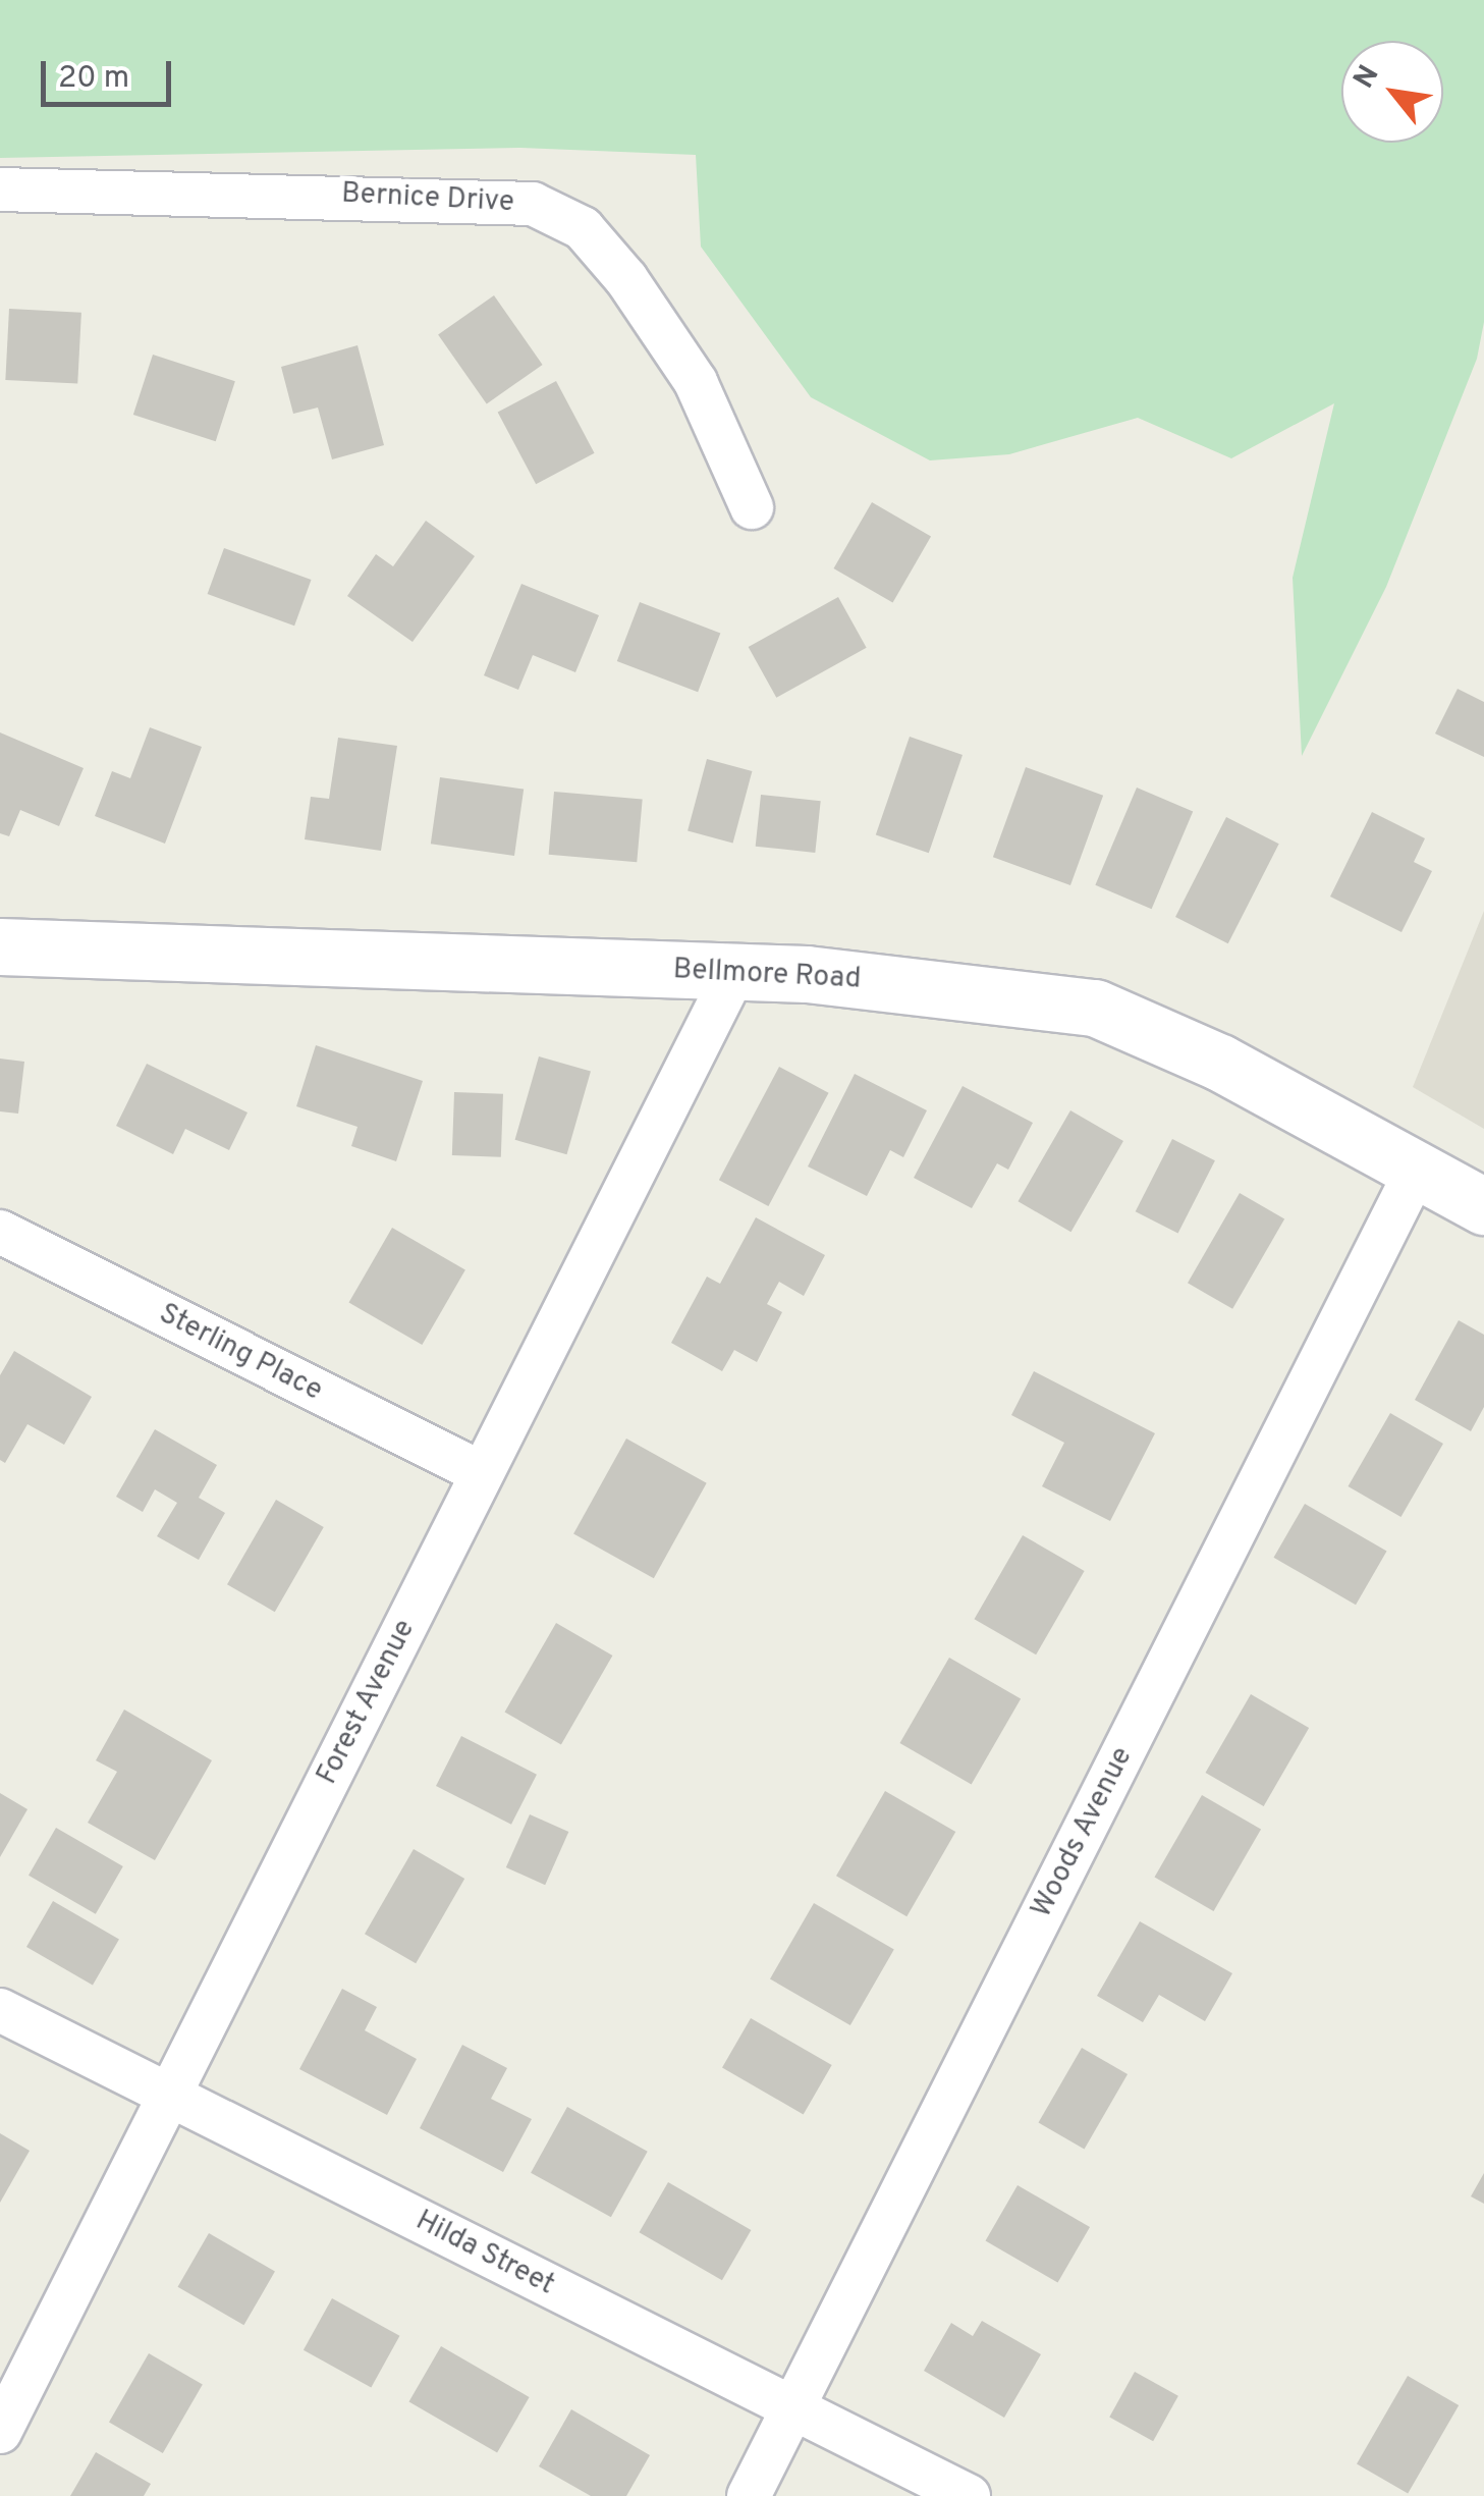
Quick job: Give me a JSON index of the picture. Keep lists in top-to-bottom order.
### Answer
{
  "streets": {
    "main road": ["Bellmore Road"],
    "street": [
      "Bernice Drive",
      "Sterling Place",
      "Forest Avenue",
      "Woods Avenue",
      "Hilda Street"
    ]
  },
  "crossings": [
    ["Bellmore Road", "Forest Avenue"],
    ["Bellmore Road", "Woods Avenue"],
    ["Sterling Place", "Forest Avenue"],
    ["Forest Avenue", "Hilda Street"],
    ["Woods Avenue", "Hilda Street"]
  ],
  "scale_bar": "20 m",
  "north": "top left"
}
